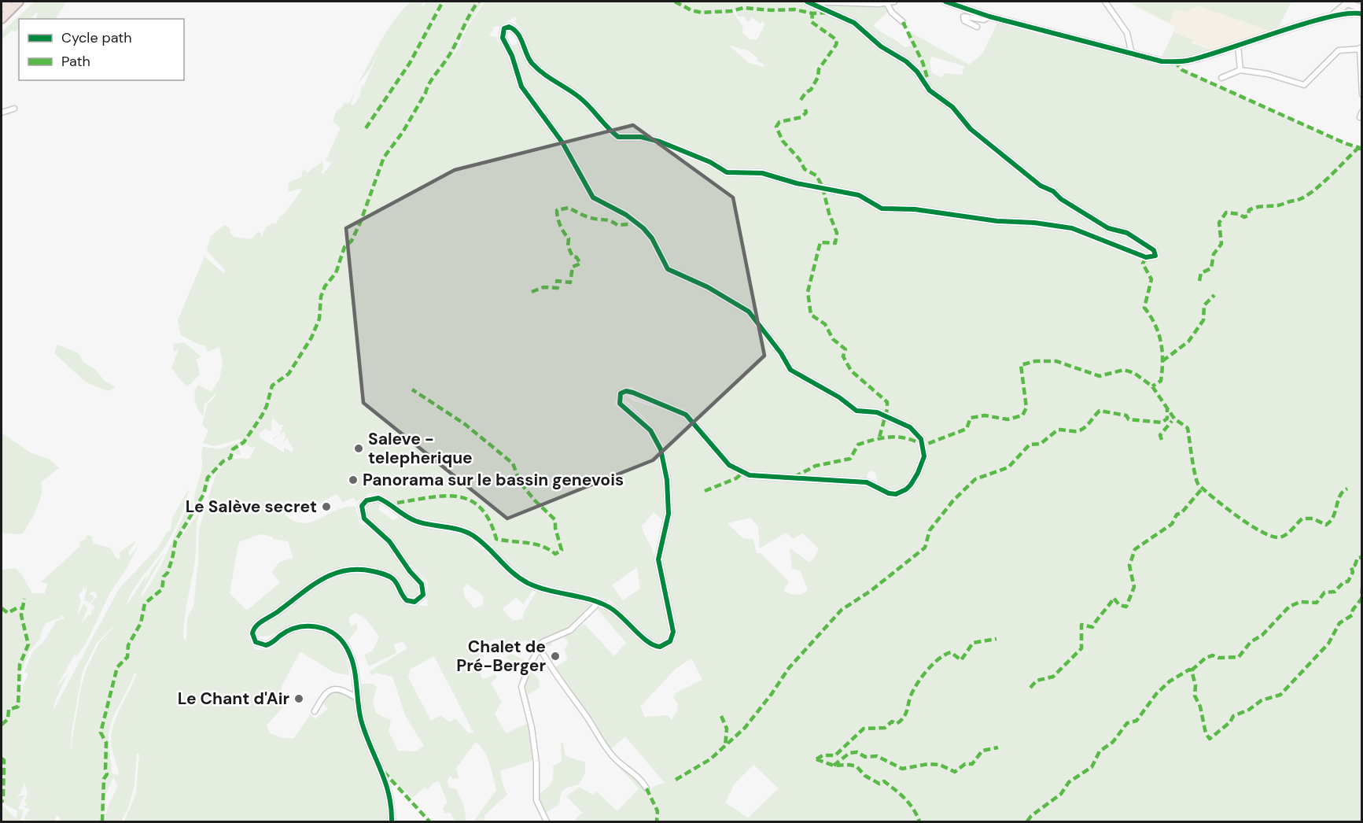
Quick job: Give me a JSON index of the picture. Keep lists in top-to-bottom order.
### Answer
{
  "places": [
    "Saleve - telepherique",
    "Panorama sur le bassin genevois",
    "Le Salève secret",
    "Chalet de Pré-Berger",
    "Le Chant d'Air"
  ],
  "legend": ["Cycle path", "Path"]
}
